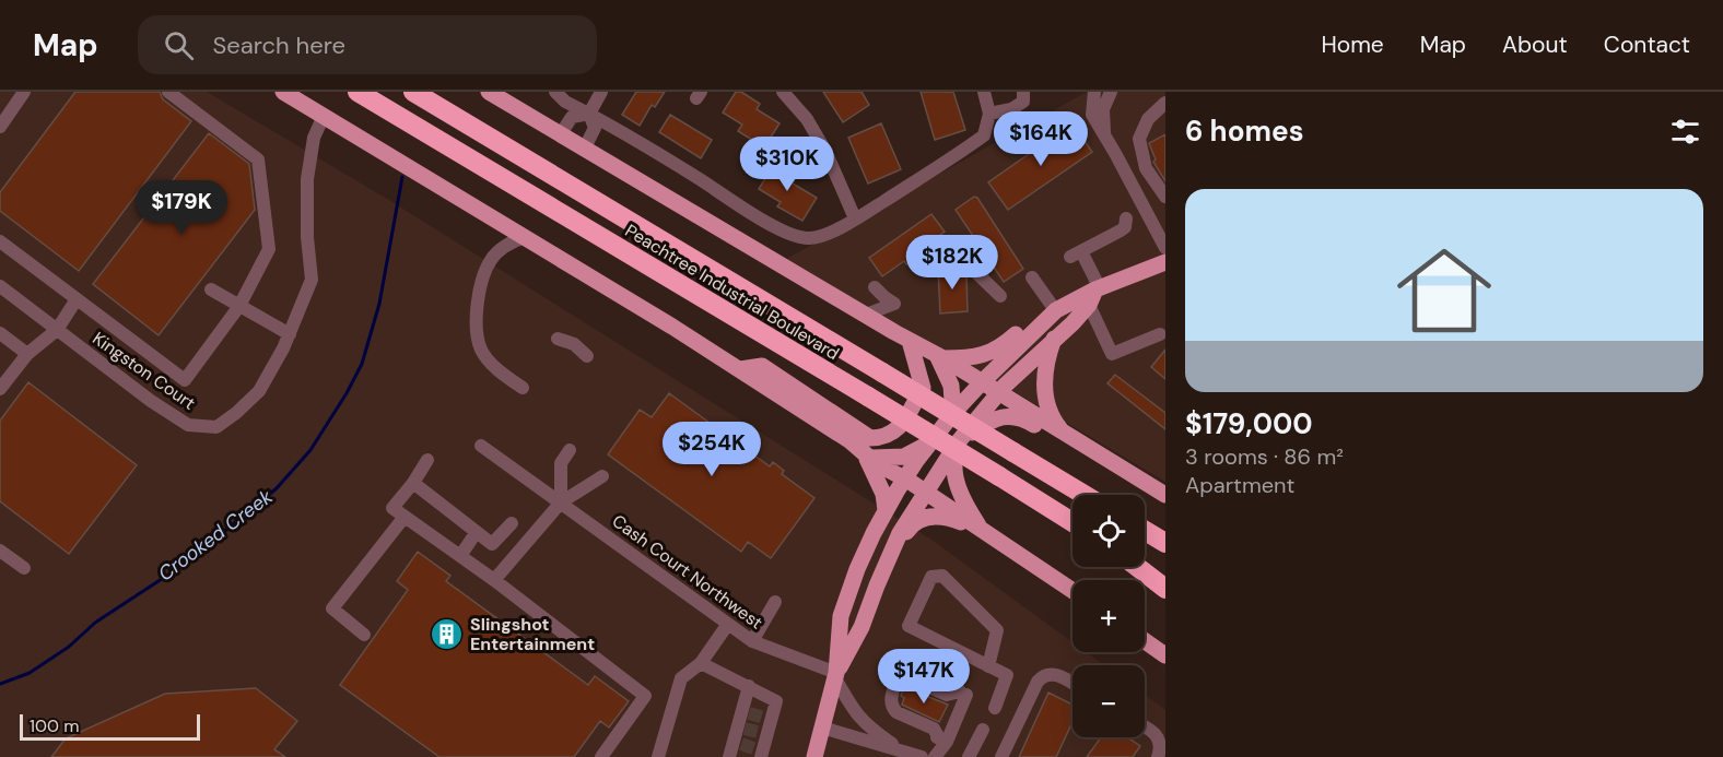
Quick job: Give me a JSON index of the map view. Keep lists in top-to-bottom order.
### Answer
{
  "streets": {
    "highway": ["Peachtree Industrial Boulevard"],
    "street": ["Kingston Court", "Cash Court Northwest"]
  },
  "water": ["Crooked Creek"],
  "places": {
    "building": ["Slingshot Entertainment"]
  },
  "scale_bar": "100 m",
  "page": {
    "header": "Map",
    "search": "Search here",
    "nav": [
      "Home",
      "Map",
      "About",
      "Contact"
    ],
    "heading": "6 homes",
    "price": [
      "$164K",
      "$310K",
      "$179K",
      "$182K",
      "$254K",
      "$147K"
    ],
    "list": [
      {
        "name": "$179,000",
        "note": "3 rooms · 86 m² · Apartment"
      }
    ],
    "map_buttons": ["+", "−"],
    "scale": "100 m"
  }
}
